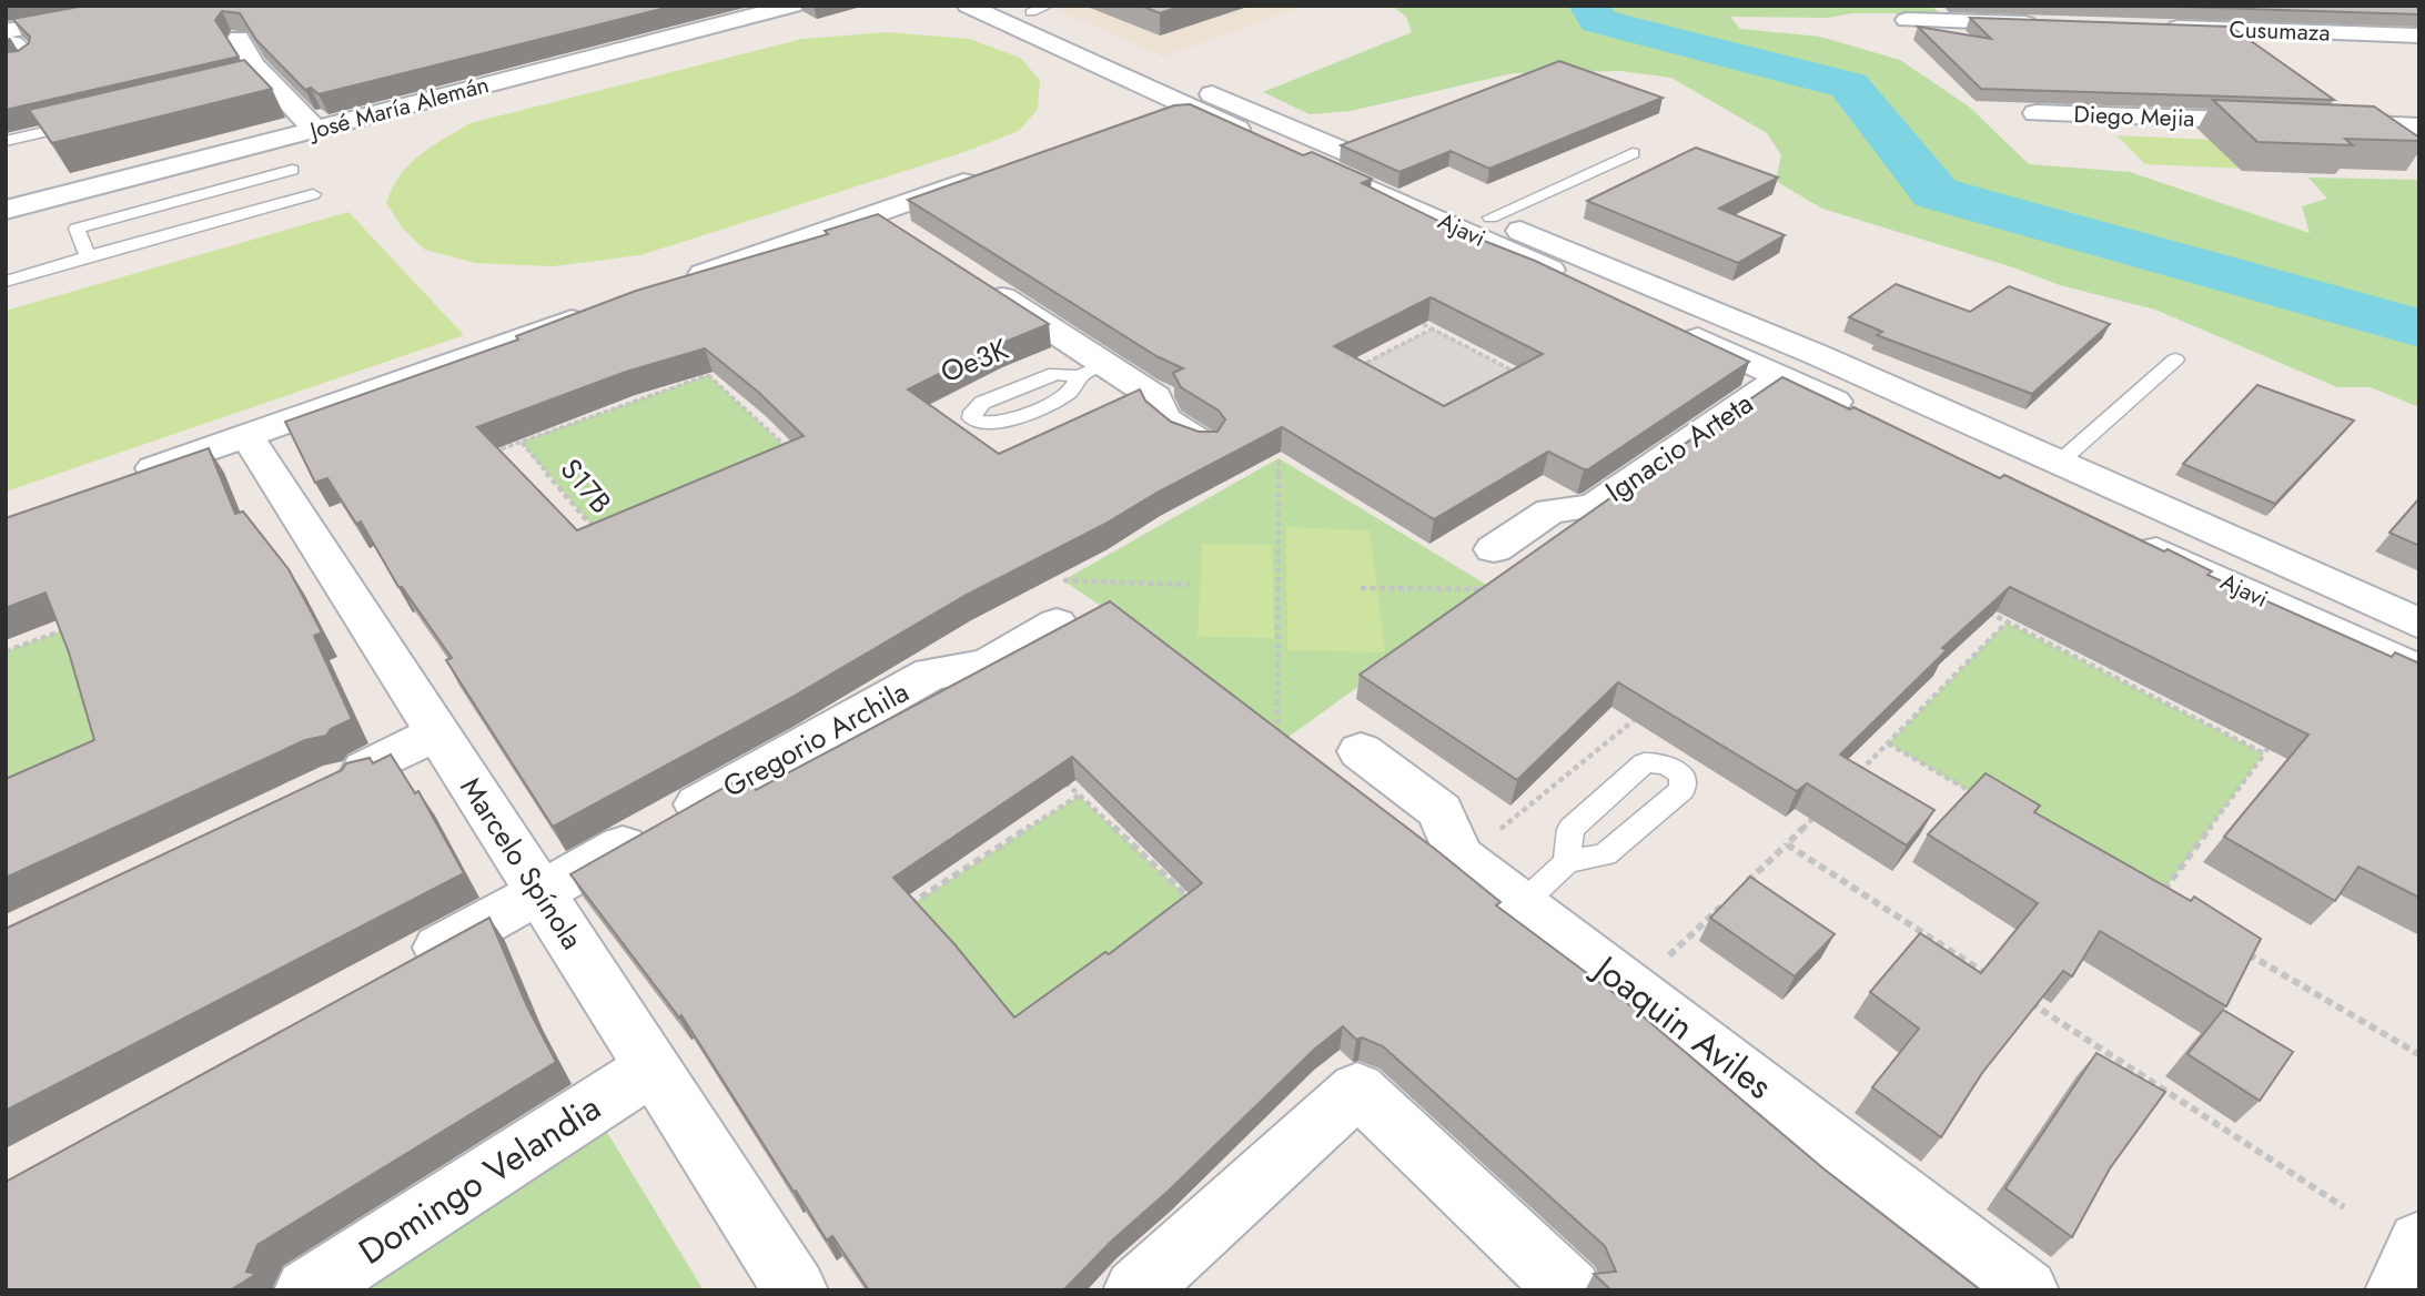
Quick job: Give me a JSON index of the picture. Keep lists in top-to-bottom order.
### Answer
{
  "streets": {
    "street": [
      "Cusumaza",
      "José María Alemán",
      "Diego Mejia",
      "Ajavi",
      "Ignacio Arteta",
      "Gregorio Archila",
      "Marcelo Spínola",
      "Joaquin Aviles",
      "Domingo Velandia"
    ],
    "path": ["S17B"]
  },
  "crossings": [
    ["Ajavi", "Ignacio Arteta"],
    ["Gregorio Archila", "Marcelo Spínola"],
    ["Marcelo Spínola", "Domingo Velandia"]
  ]
}
